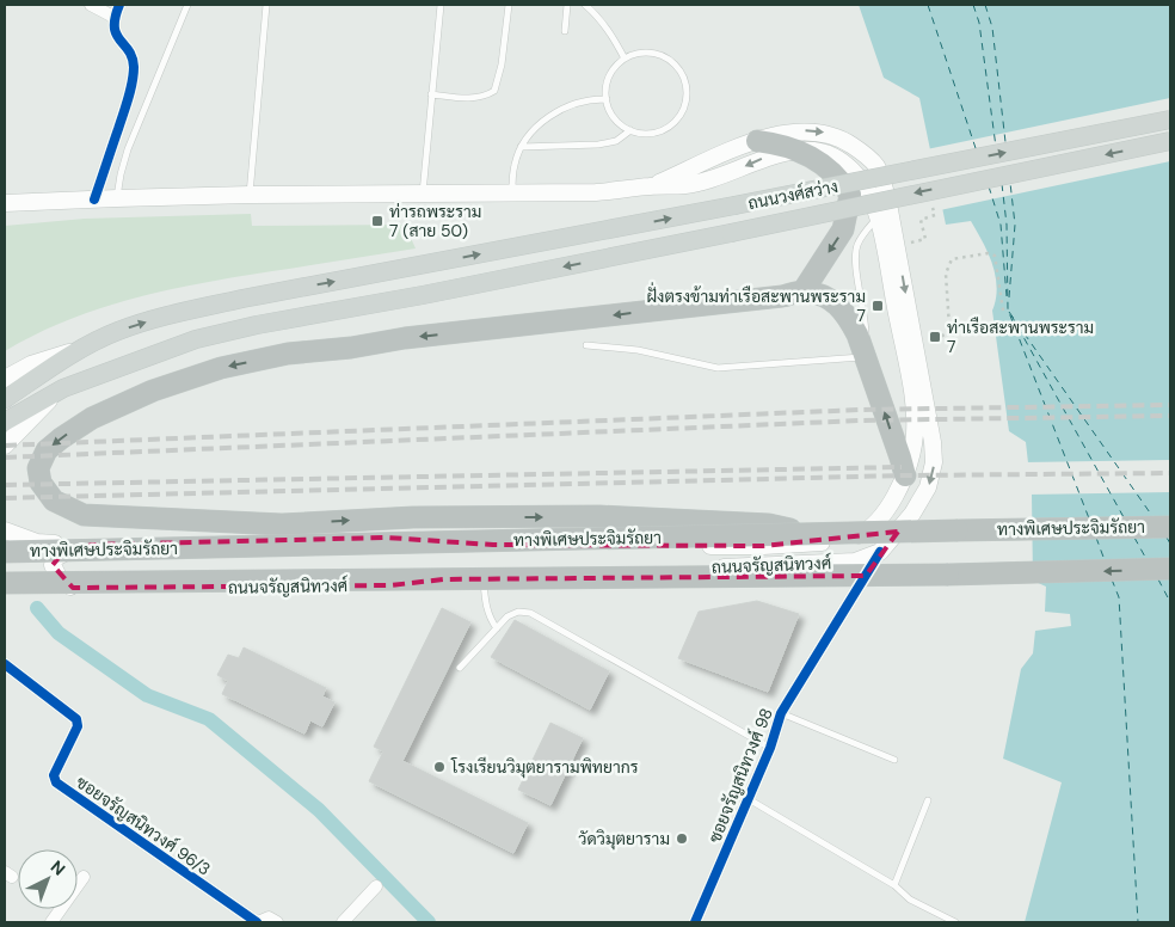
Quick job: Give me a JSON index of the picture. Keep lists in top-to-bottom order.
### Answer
{
  "streets": {
    "highway": ["ทางพิเศษประจิมรัถยา"],
    "main road": ["ถนนวงศ์สว่าง", "ถนนจรัญสนิทวงศ์"],
    "street": ["ซอยจรัญสนิทวงศ์ 98", "ซอยจรัญสนิทวงศ์ 96/3"]
  },
  "crossings": [
    ["ถนนจรัญสนิทวงศ์", "ซอยจรัญสนิทวงศ์ 98"]
  ],
  "places": {
    "transit": ["ท่ารถพระราม 7 (สาย 50)", "ฝั่งตรงข้ามท่าเรือสะพานพระราม 7", "ท่าเรือสะพานพระราม 7"],
    "other": ["โรงเรียนวิมุตยารามพิทยากร", "วัดวิมุตยาราม"]
  },
  "north": "top right"
}
